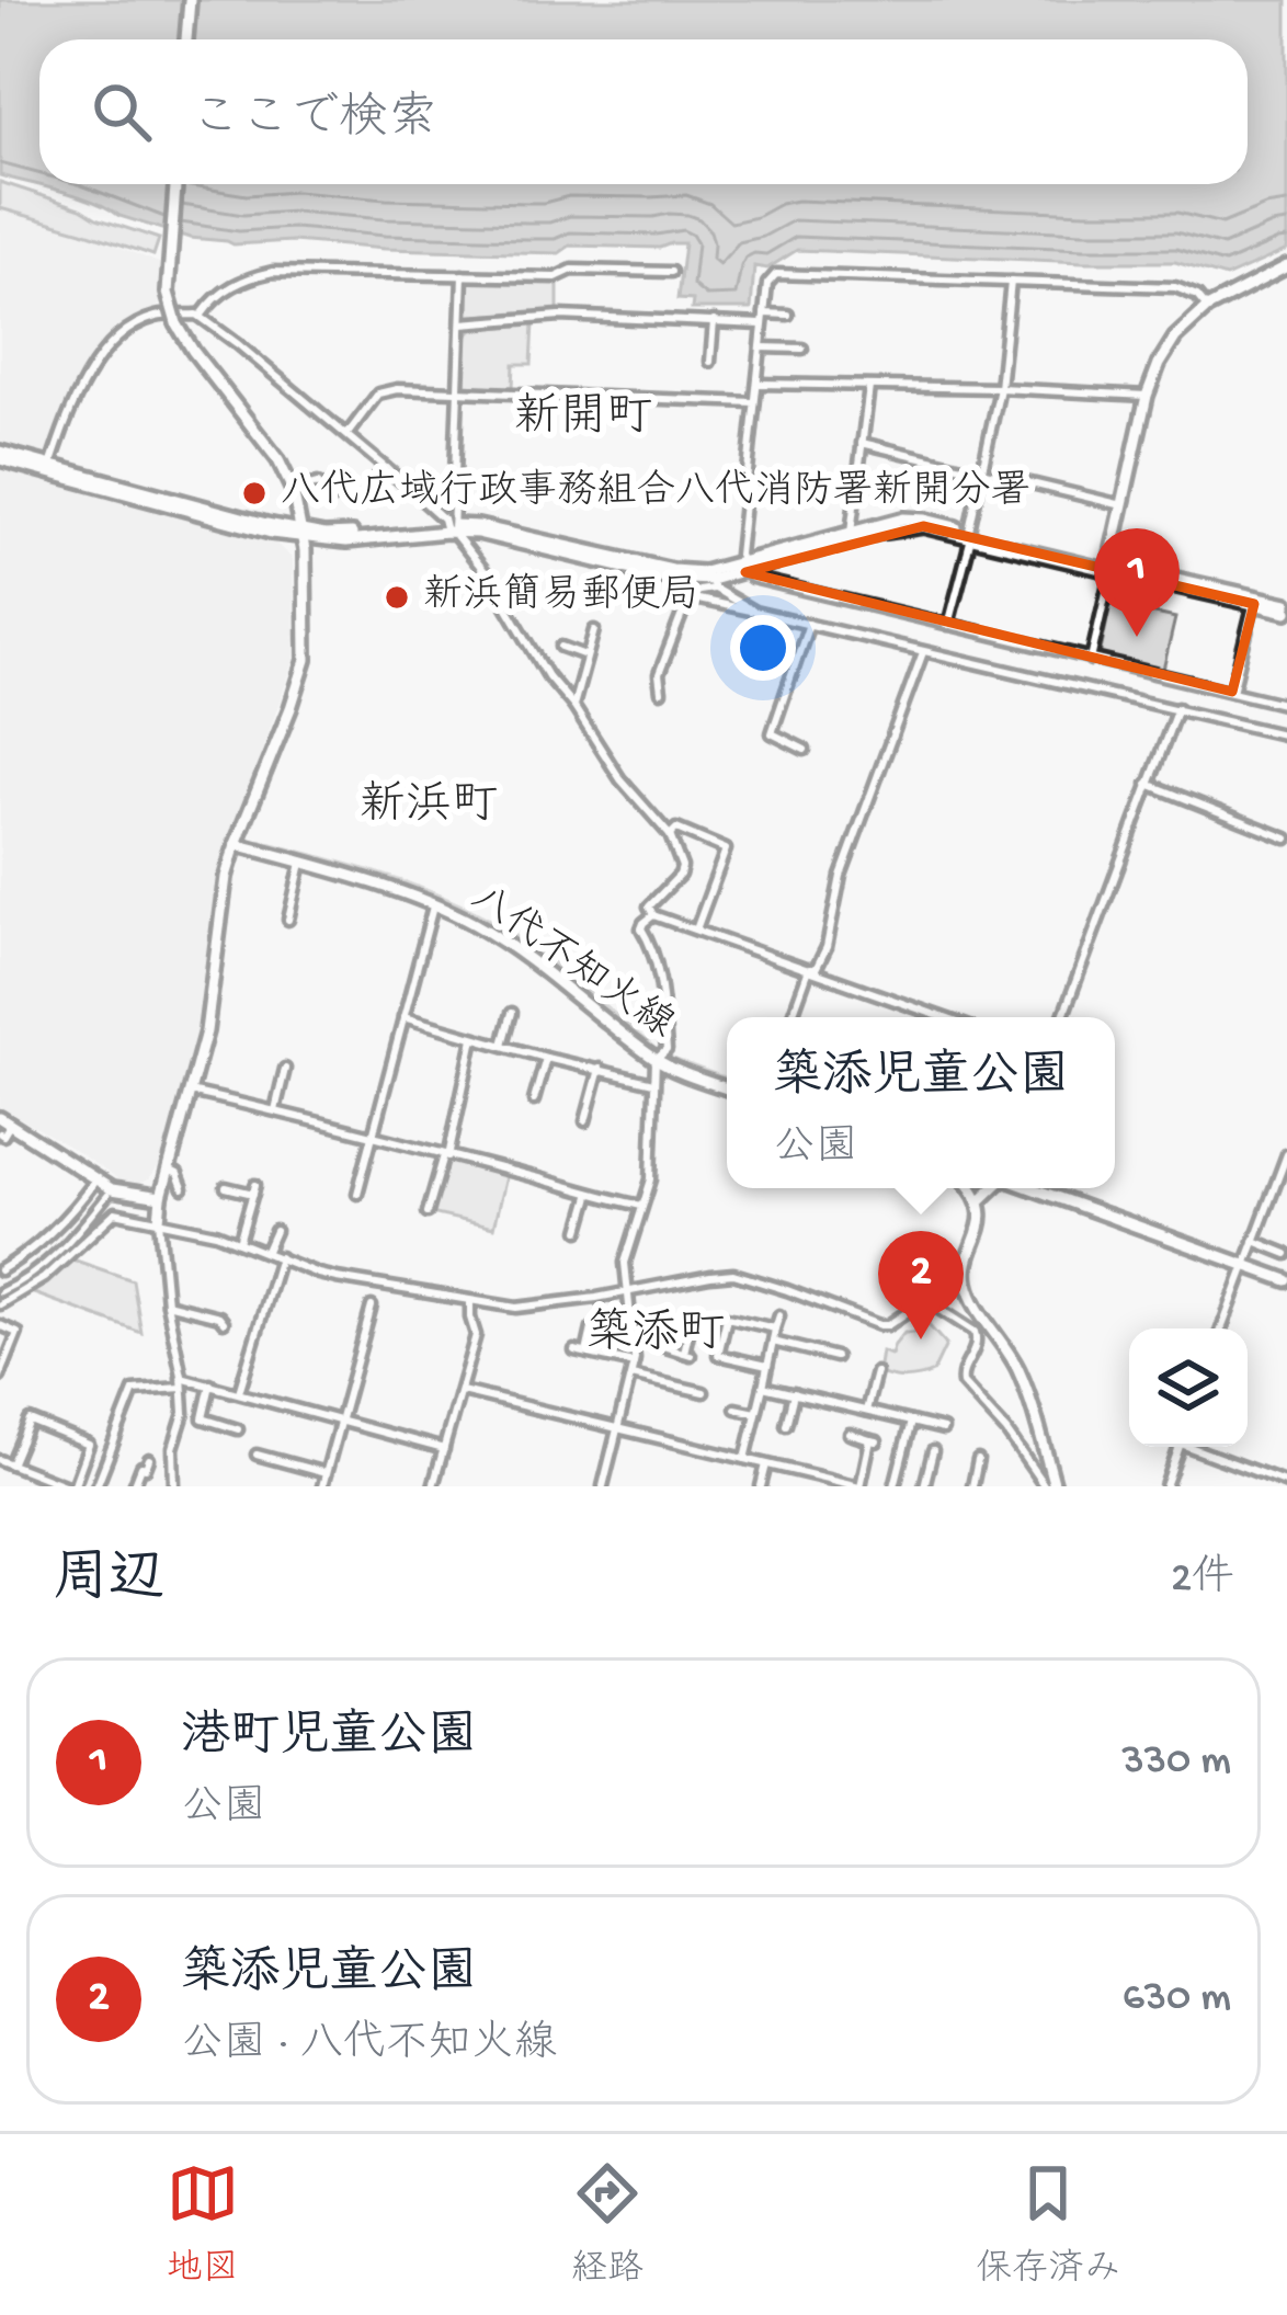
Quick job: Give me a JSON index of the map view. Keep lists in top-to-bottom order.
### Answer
{
  "streets": {
    "main road": ["八代不知火線"]
  },
  "districts": ["新開町", "新浜町", "築添町"],
  "places": ["八代広域行政事務組合八代消防署新開分署", "新浜簡易郵便局"],
  "page": {
    "search": "ここで検索",
    "pins": ["1", "2"],
    "popup": ["築添児童公園", "公園"],
    "heading": ["周辺", "2件"],
    "list": [
      {
        "mark": "1",
        "name": "港町児童公園",
        "note": "公園",
        "value": "330 m"
      },
      {
        "mark": "2",
        "name": "築添児童公園",
        "note": "公園 · 八代不知火線",
        "value": "630 m"
      }
    ],
    "nav": ["地図", "経路", "保存済み"]
  }
}
